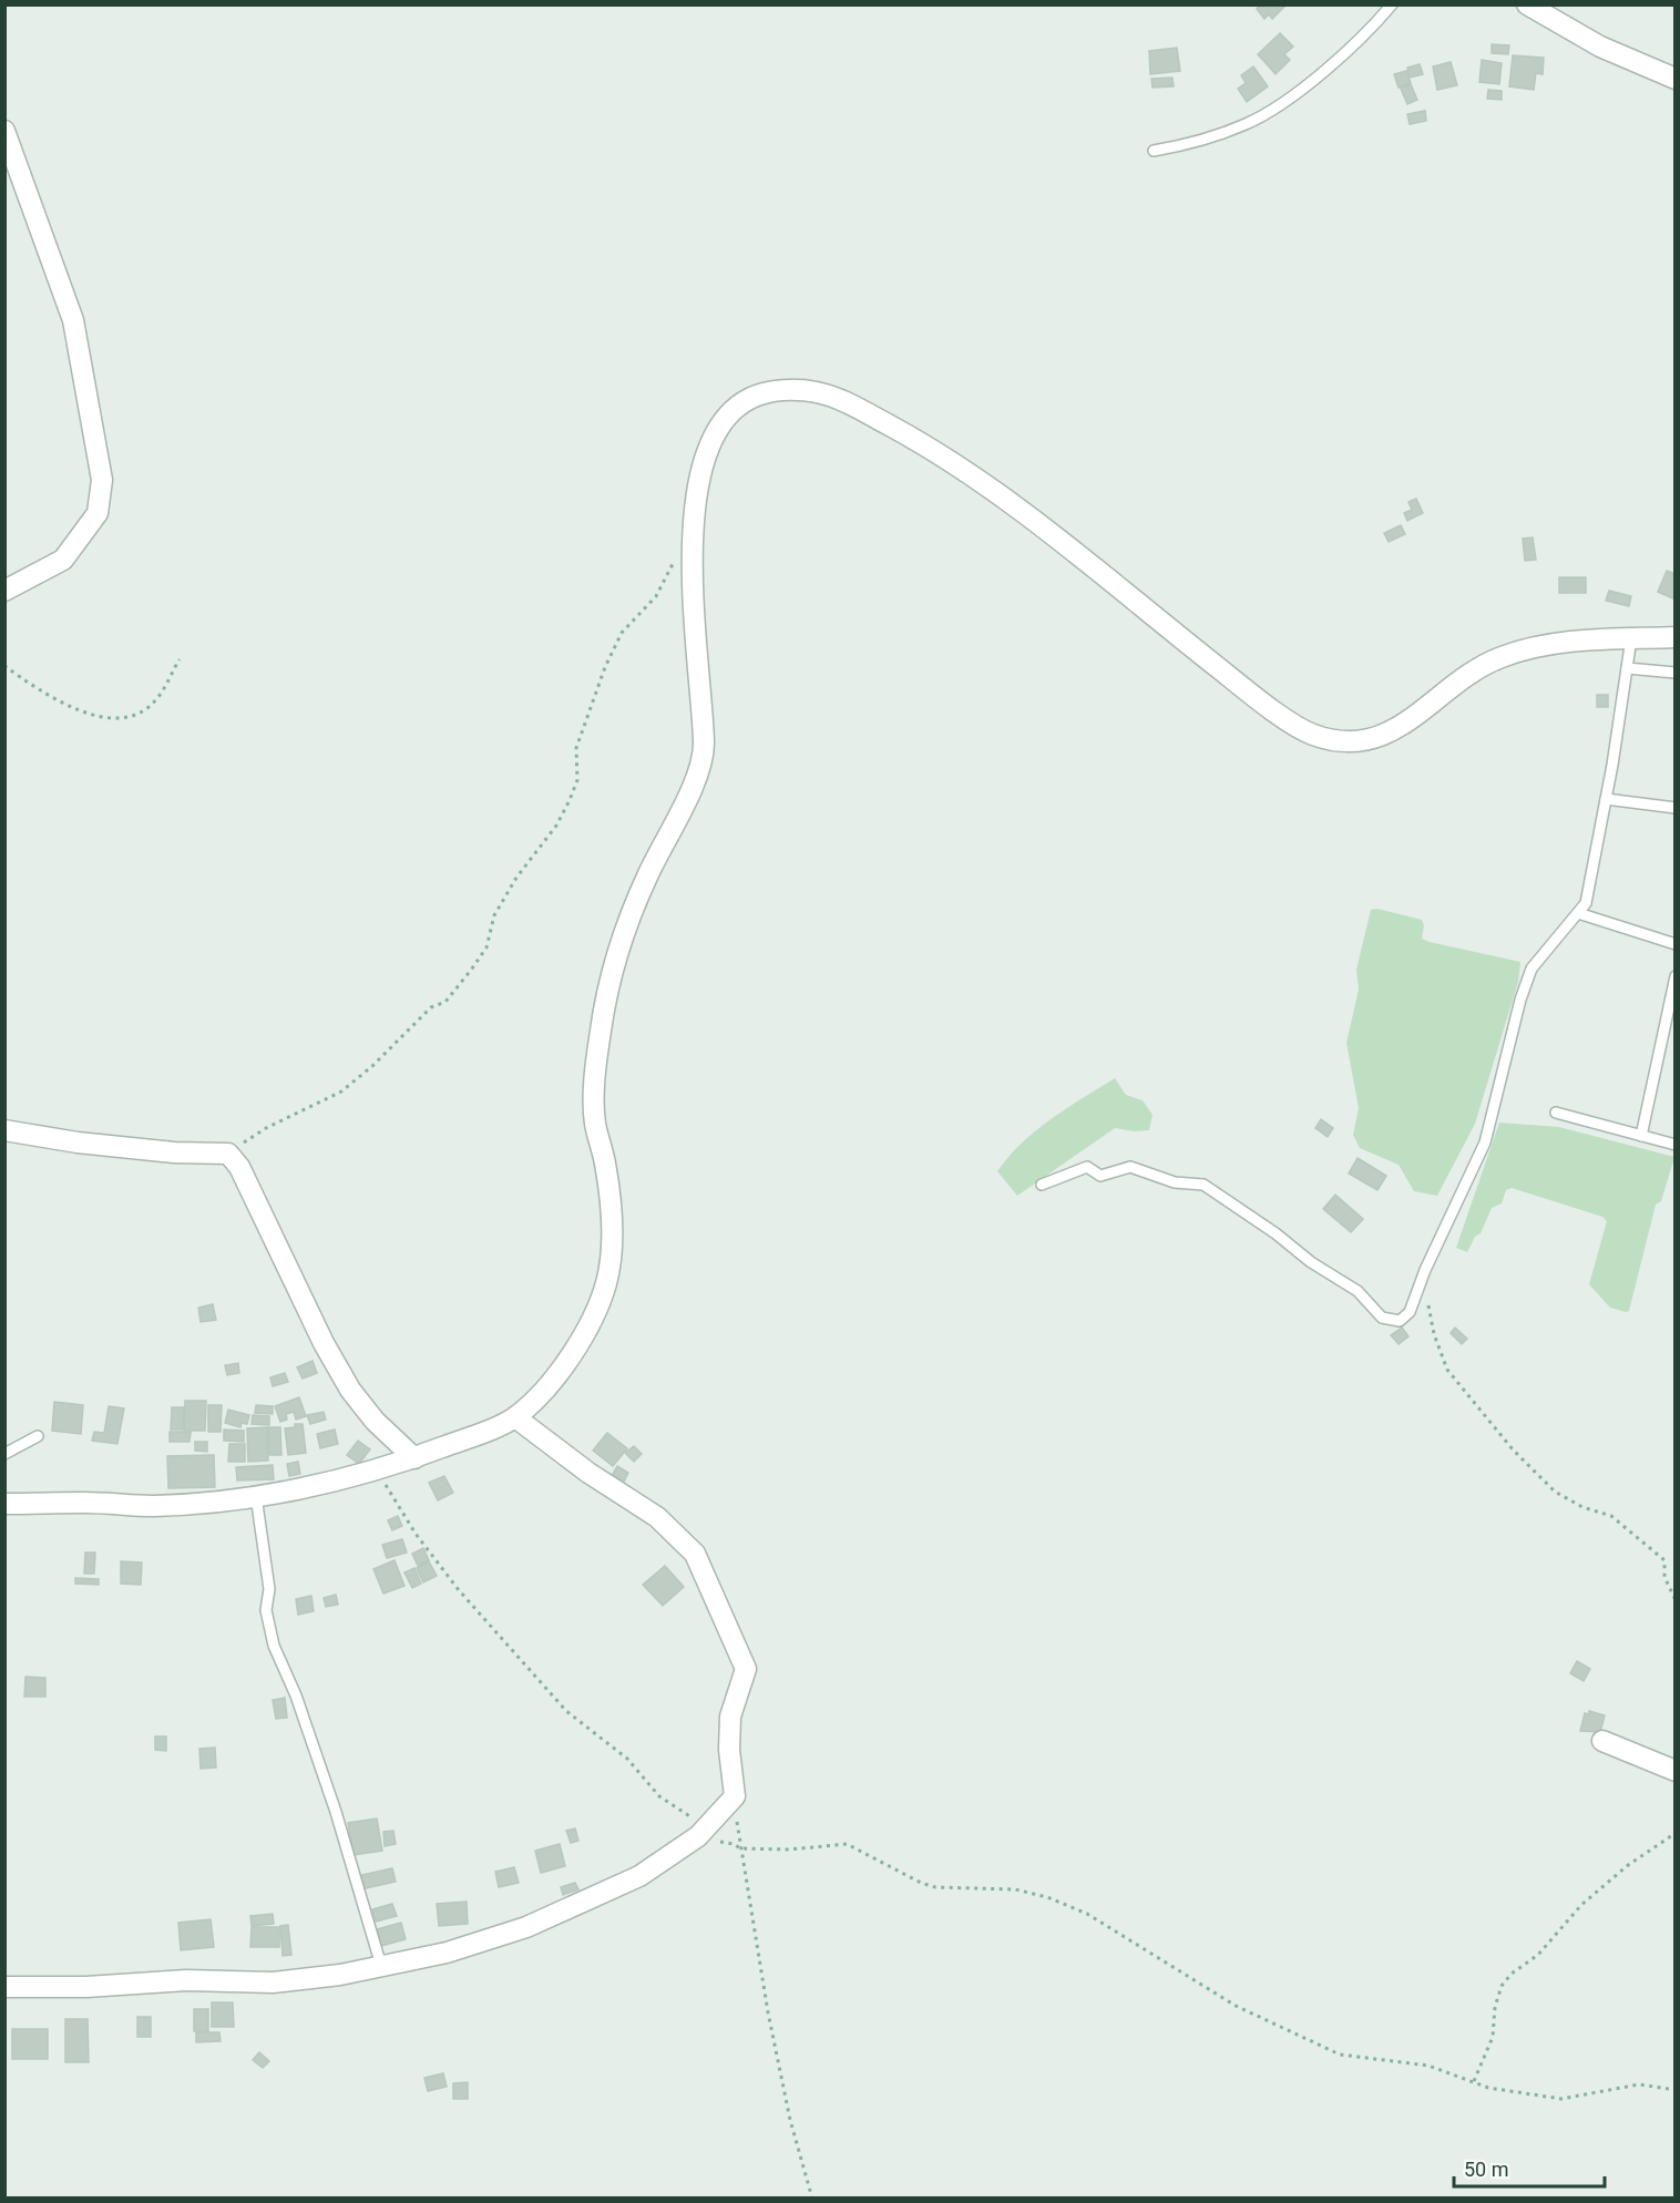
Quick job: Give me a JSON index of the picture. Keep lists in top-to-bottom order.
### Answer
{
  "scale_bar": "50 m"
}
